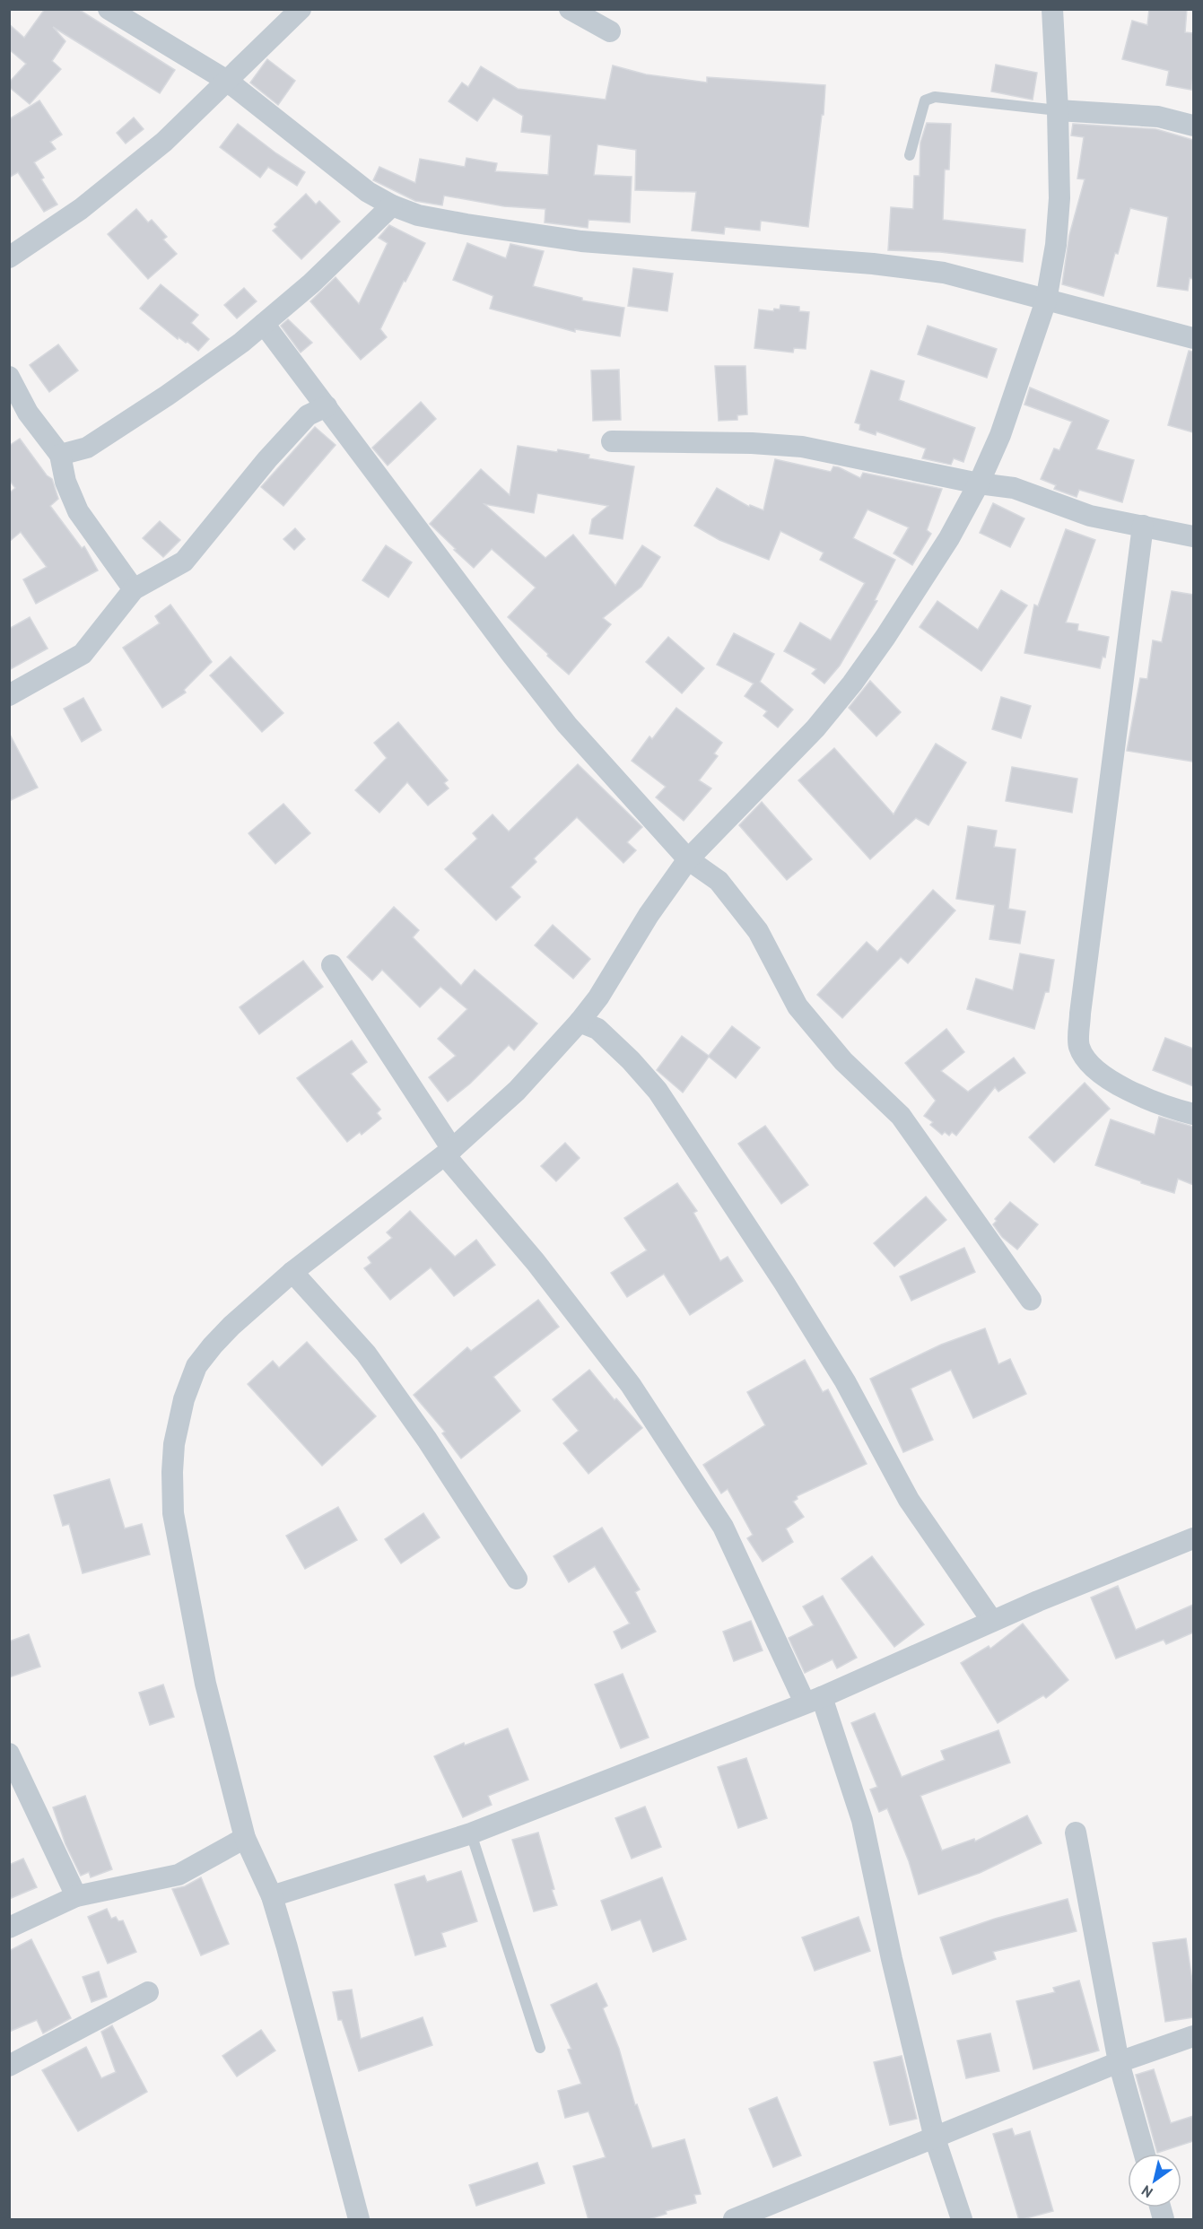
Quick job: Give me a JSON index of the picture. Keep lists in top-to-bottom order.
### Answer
{
  "north": "bottom left"
}
